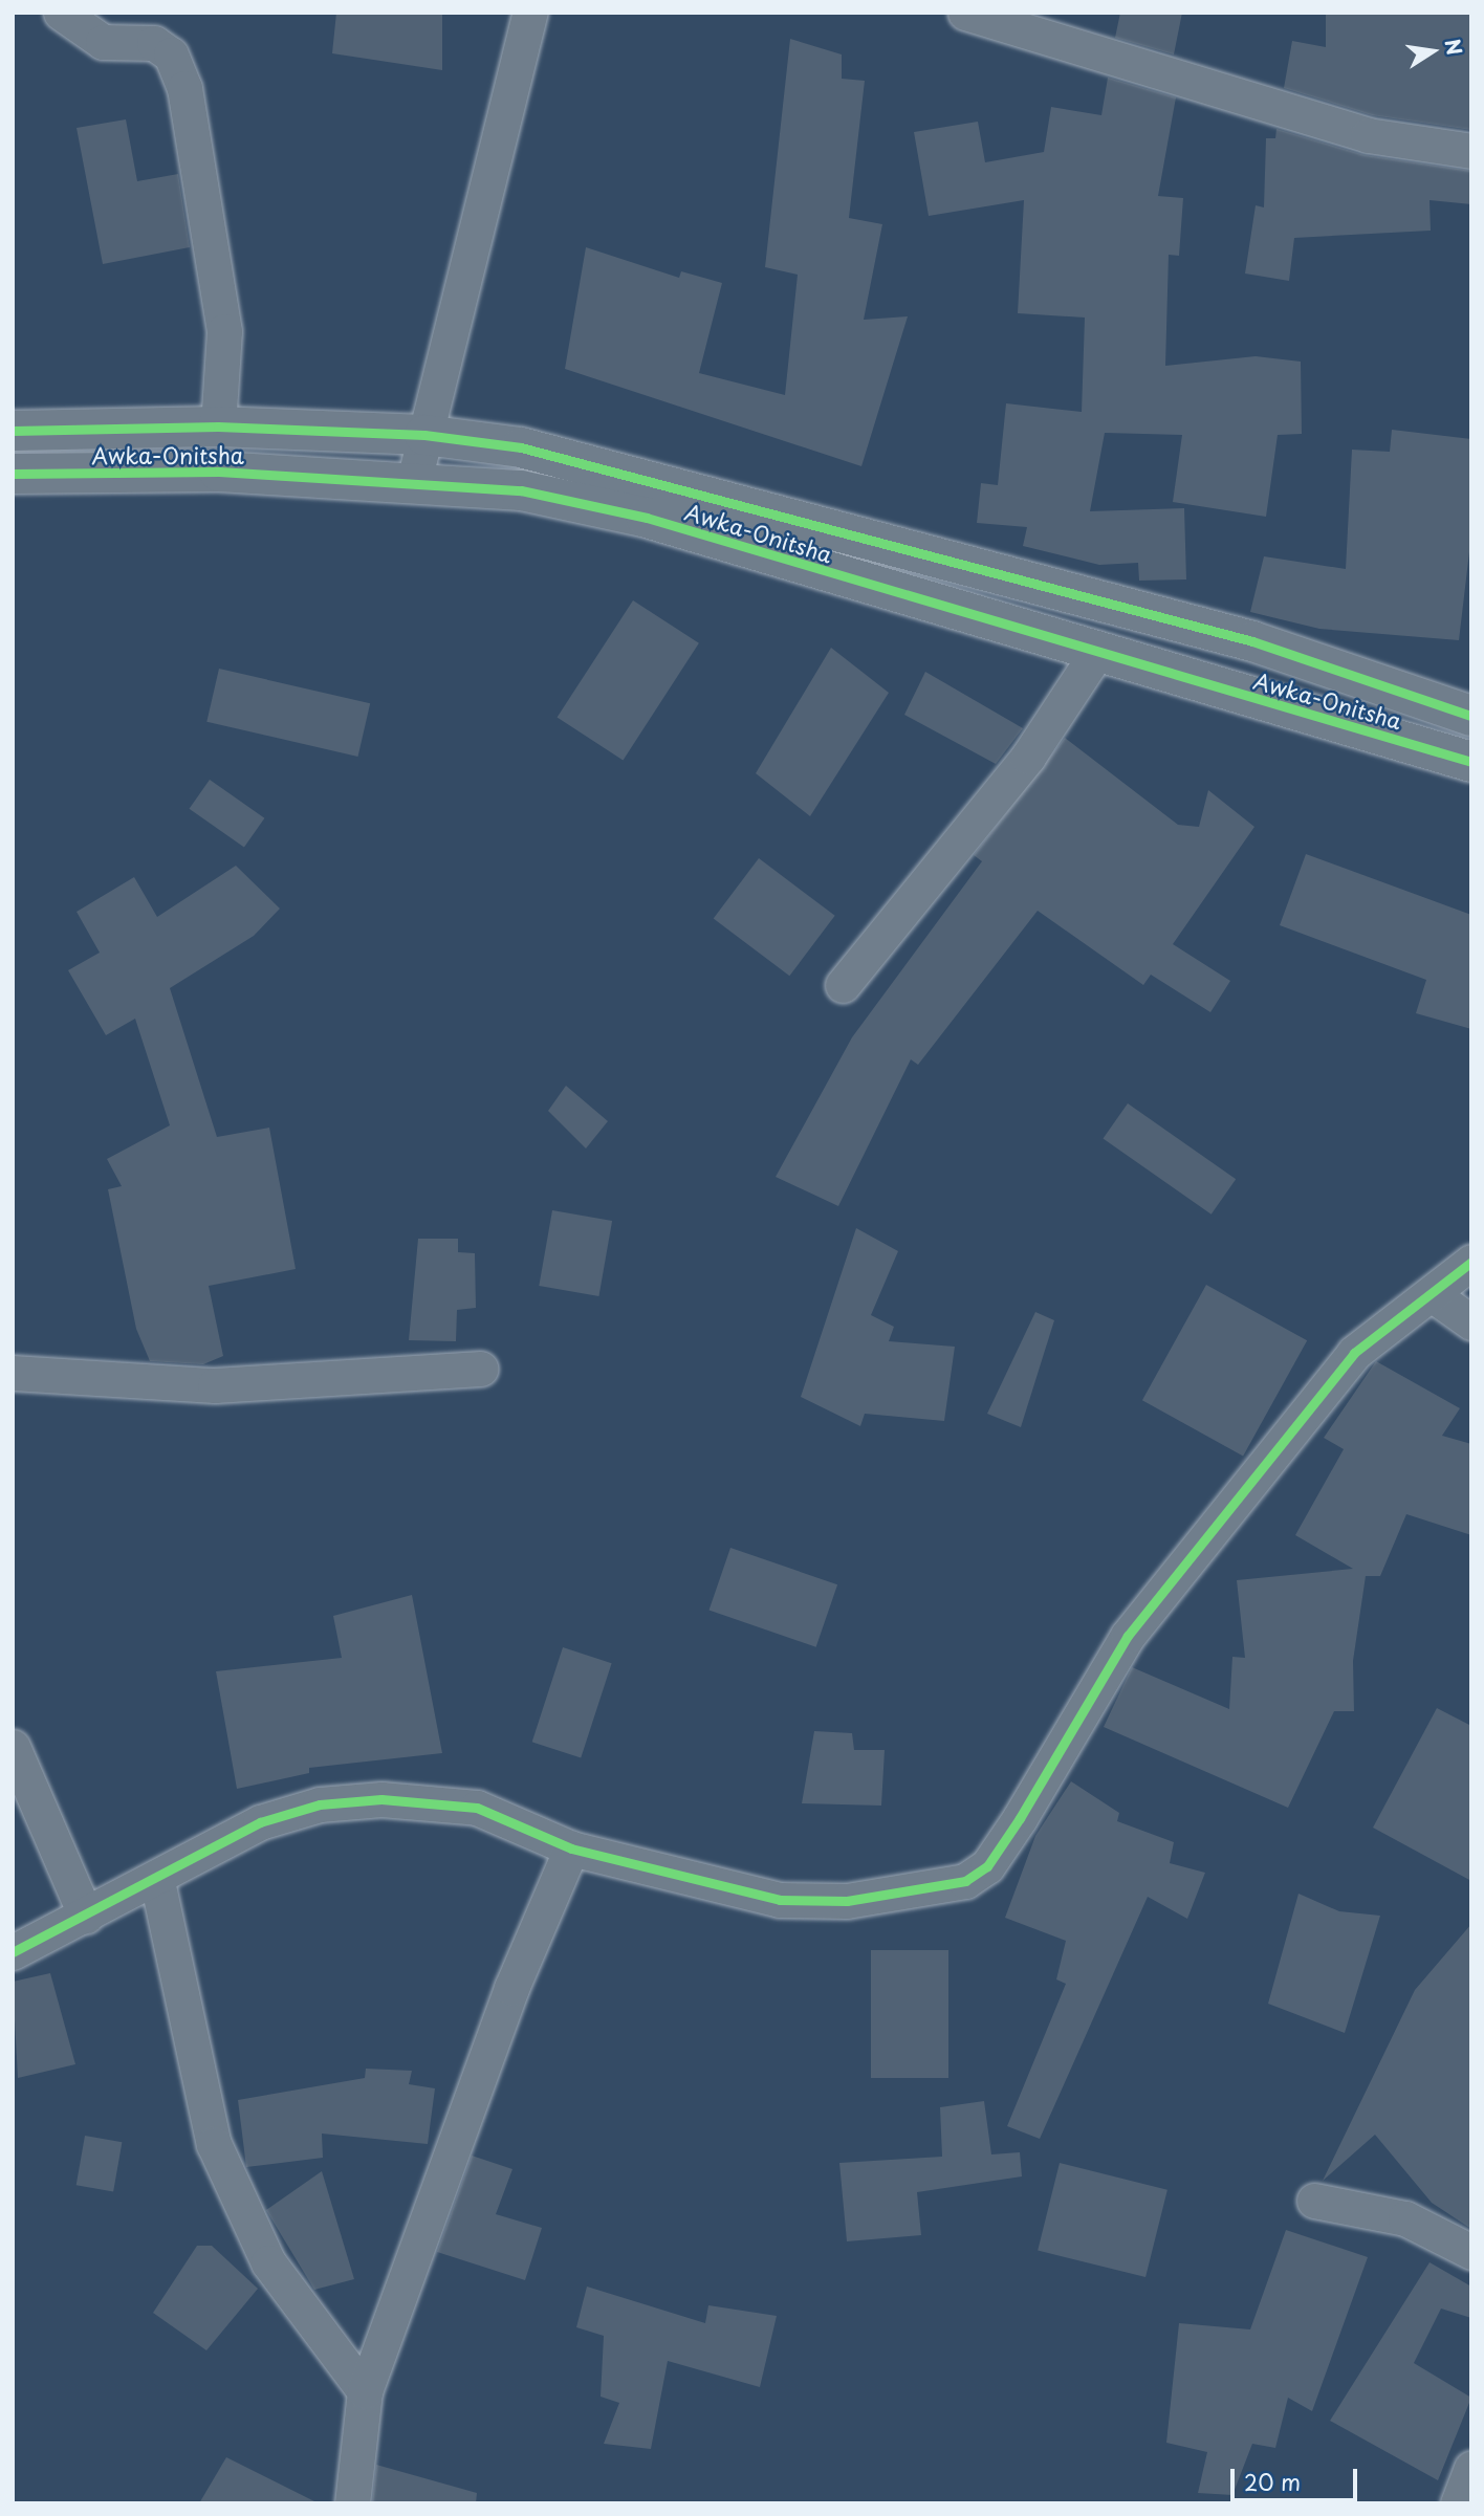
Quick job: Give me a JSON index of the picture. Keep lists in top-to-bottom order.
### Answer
{
  "streets": {
    "main road": ["Awka-Onitsha"]
  },
  "scale_bar": "20 m",
  "north": "right"
}
